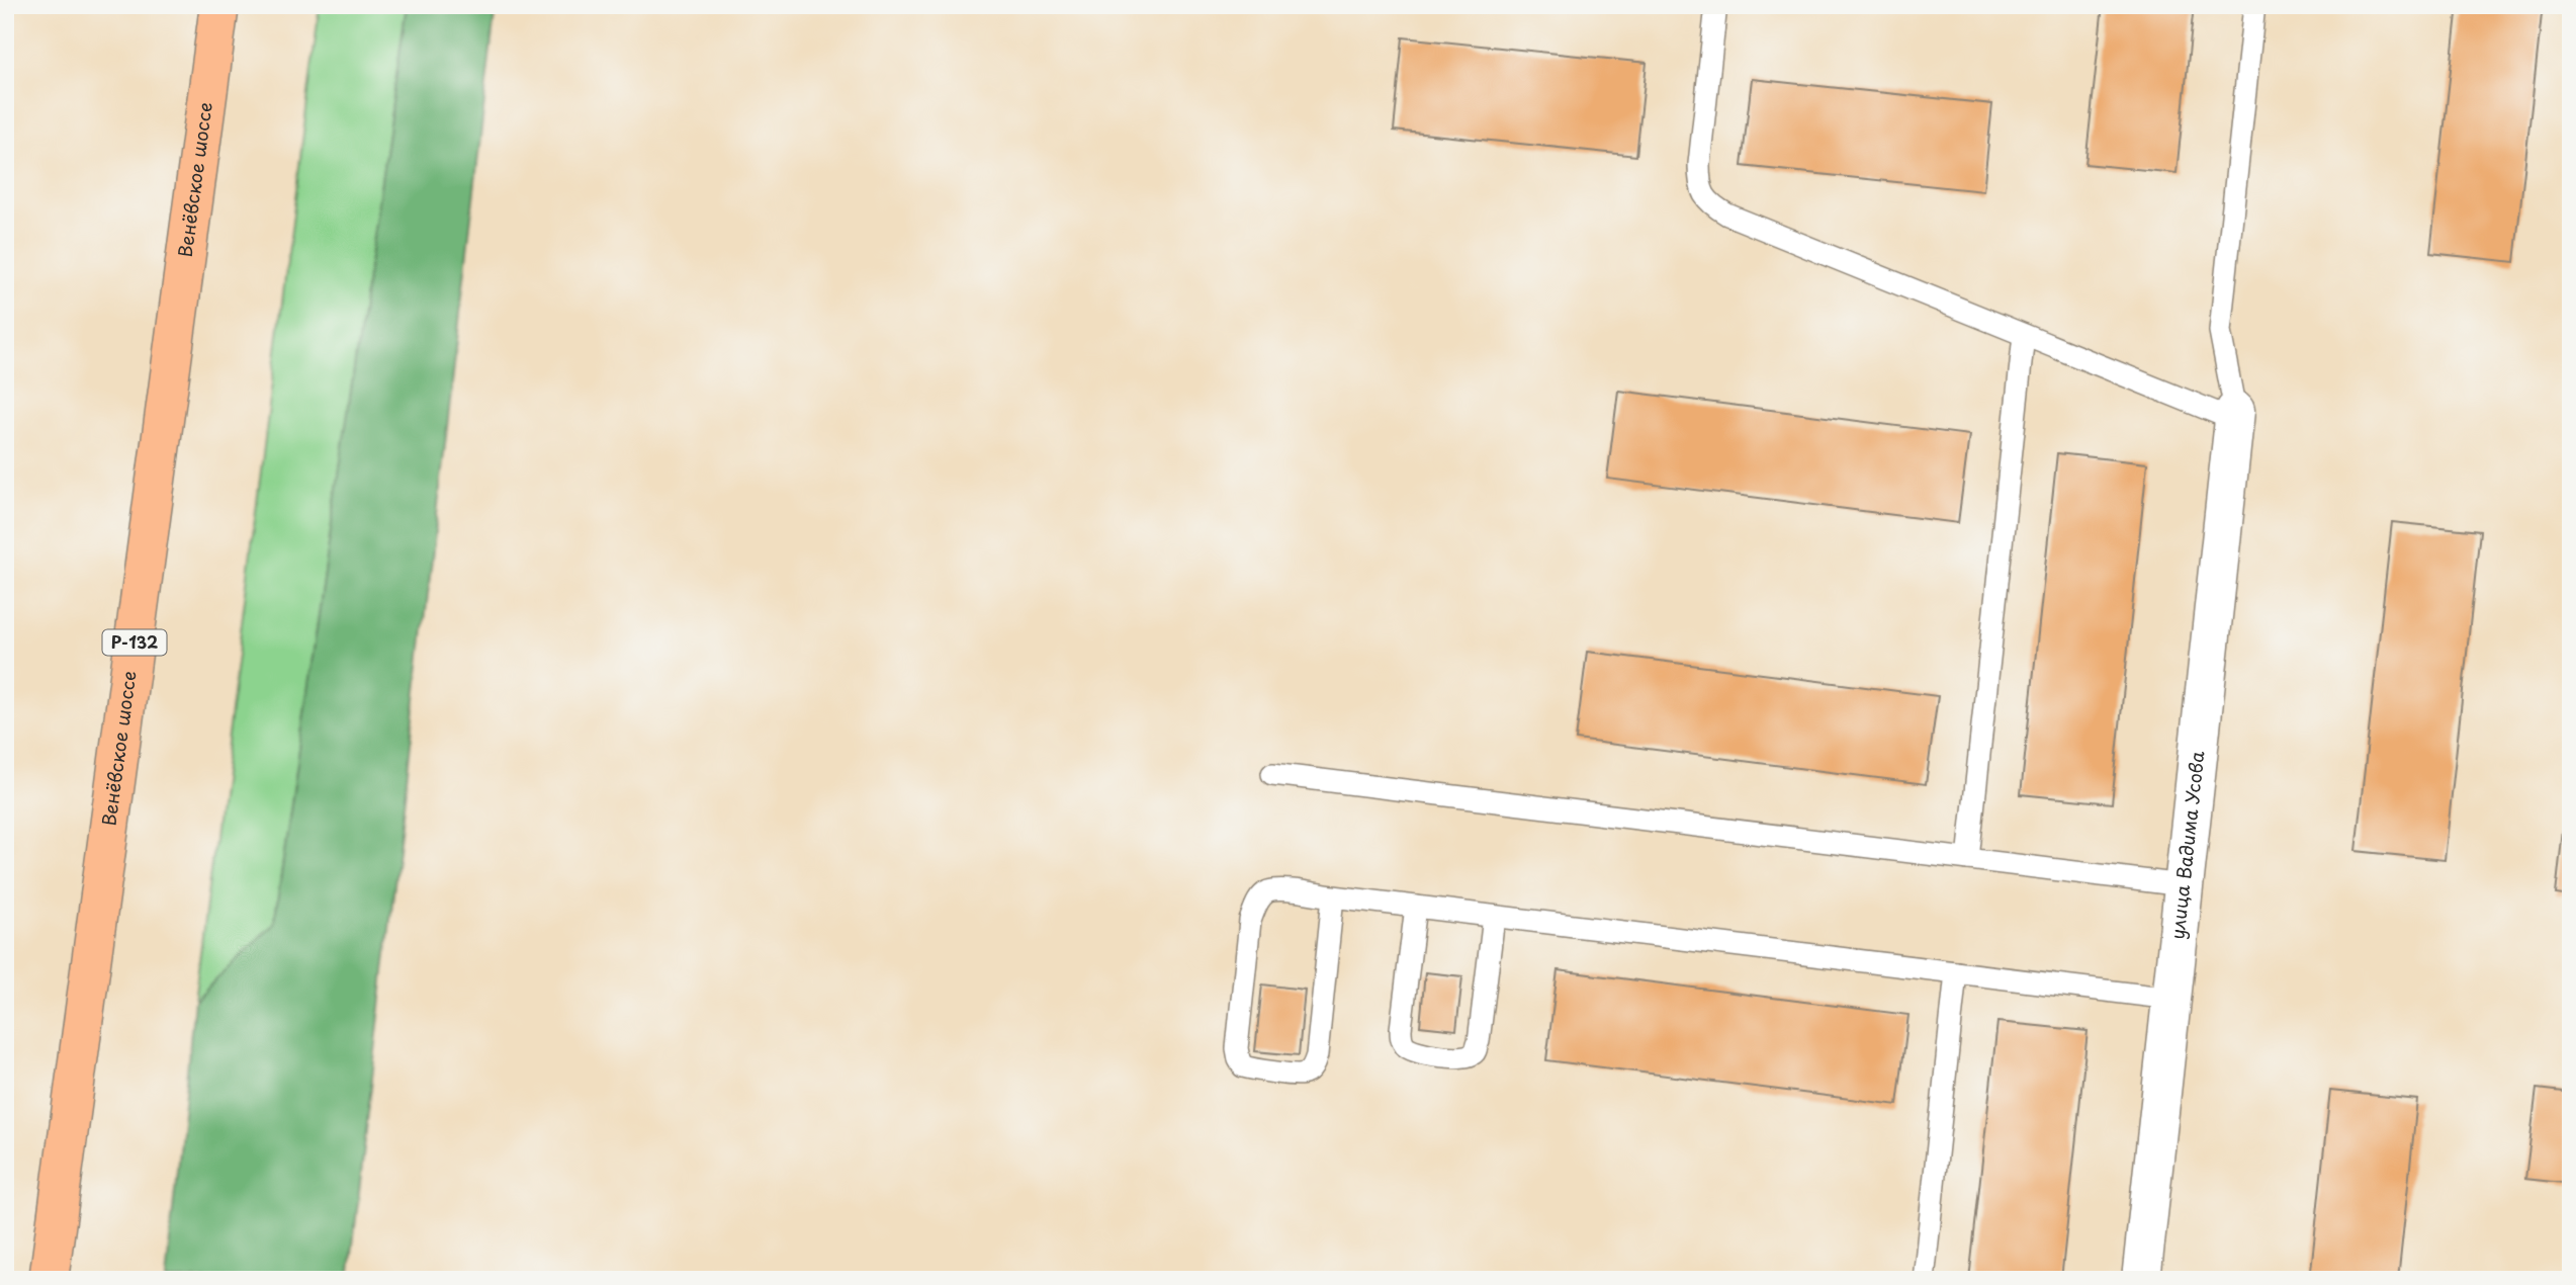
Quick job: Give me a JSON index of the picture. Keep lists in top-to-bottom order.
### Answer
{
  "streets": {
    "main road": ["Венёвское шоссе", "Р-132"],
    "street": ["улица Вадима Усова"]
  }
}
